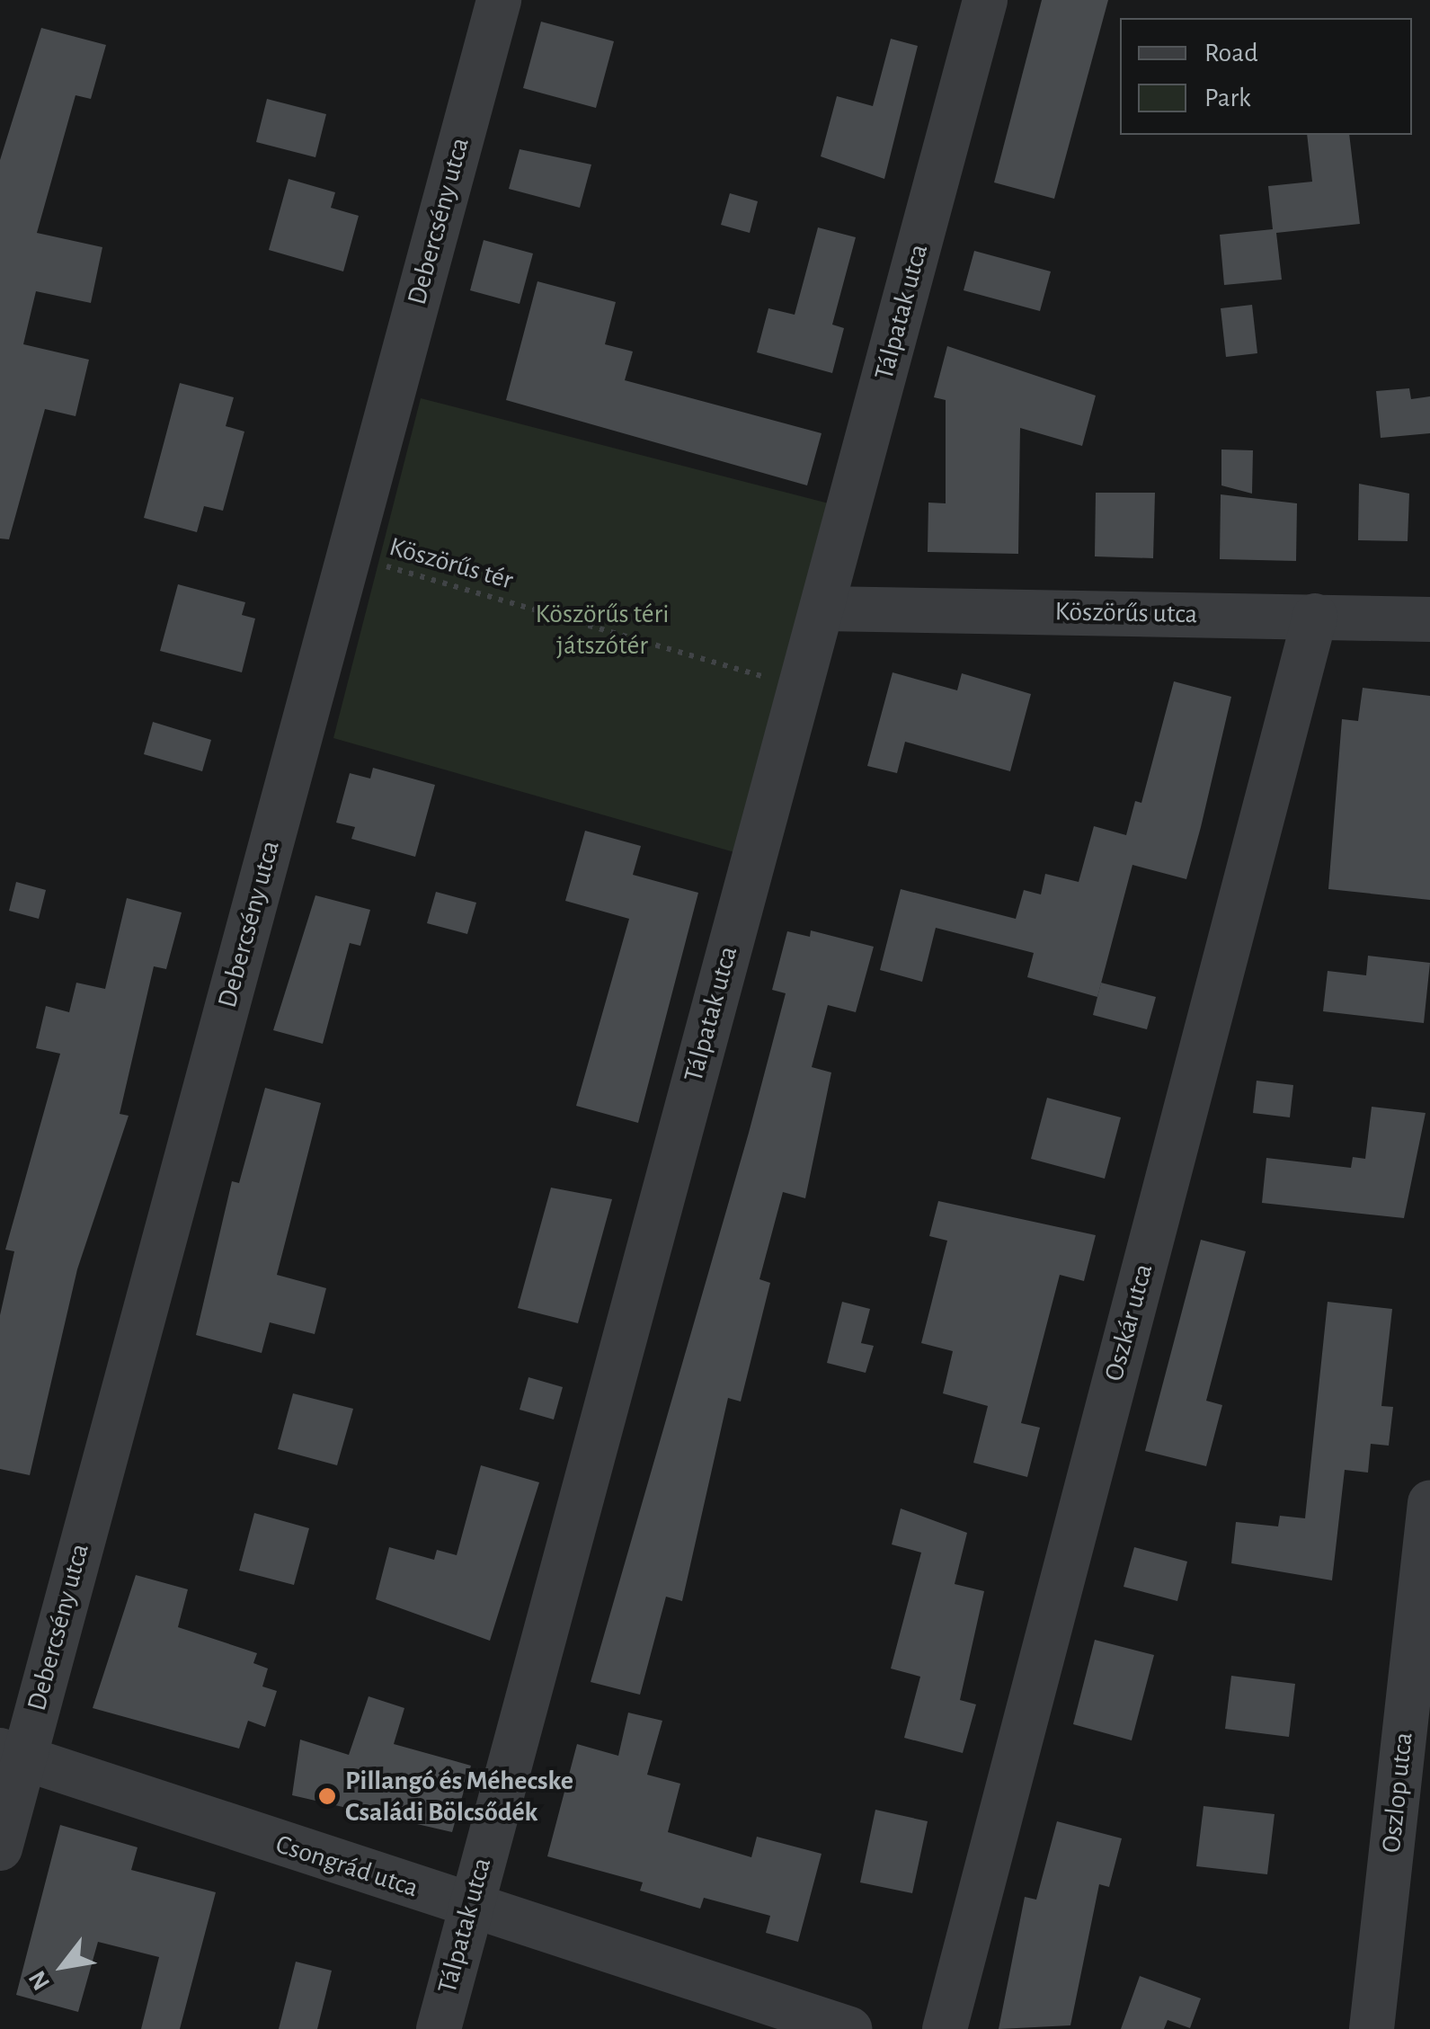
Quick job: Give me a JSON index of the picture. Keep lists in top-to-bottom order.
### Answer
{
  "streets": {
    "street": [
      "Debercsény utca",
      "Tálpatak utca",
      "Köszörűs utca",
      "Oszkár utca",
      "Oszlop utca",
      "Csongrád utca"
    ],
    "path": ["Köszörűs tér"]
  },
  "crossings": [
    ["Debercsény utca", "Köszörűs tér"],
    ["Debercsény utca", "Csongrád utca"],
    ["Tálpatak utca", "Köszörűs tér"],
    ["Tálpatak utca", "Köszörűs utca"],
    ["Tálpatak utca", "Csongrád utca"],
    ["Köszörűs utca", "Oszkár utca"]
  ],
  "parks": ["Köszörűs téri játszótér"],
  "places": ["Pillangó és Méhecske Családi Bölcsődék"],
  "legend": ["Road", "Park"],
  "north": "bottom left"
}
